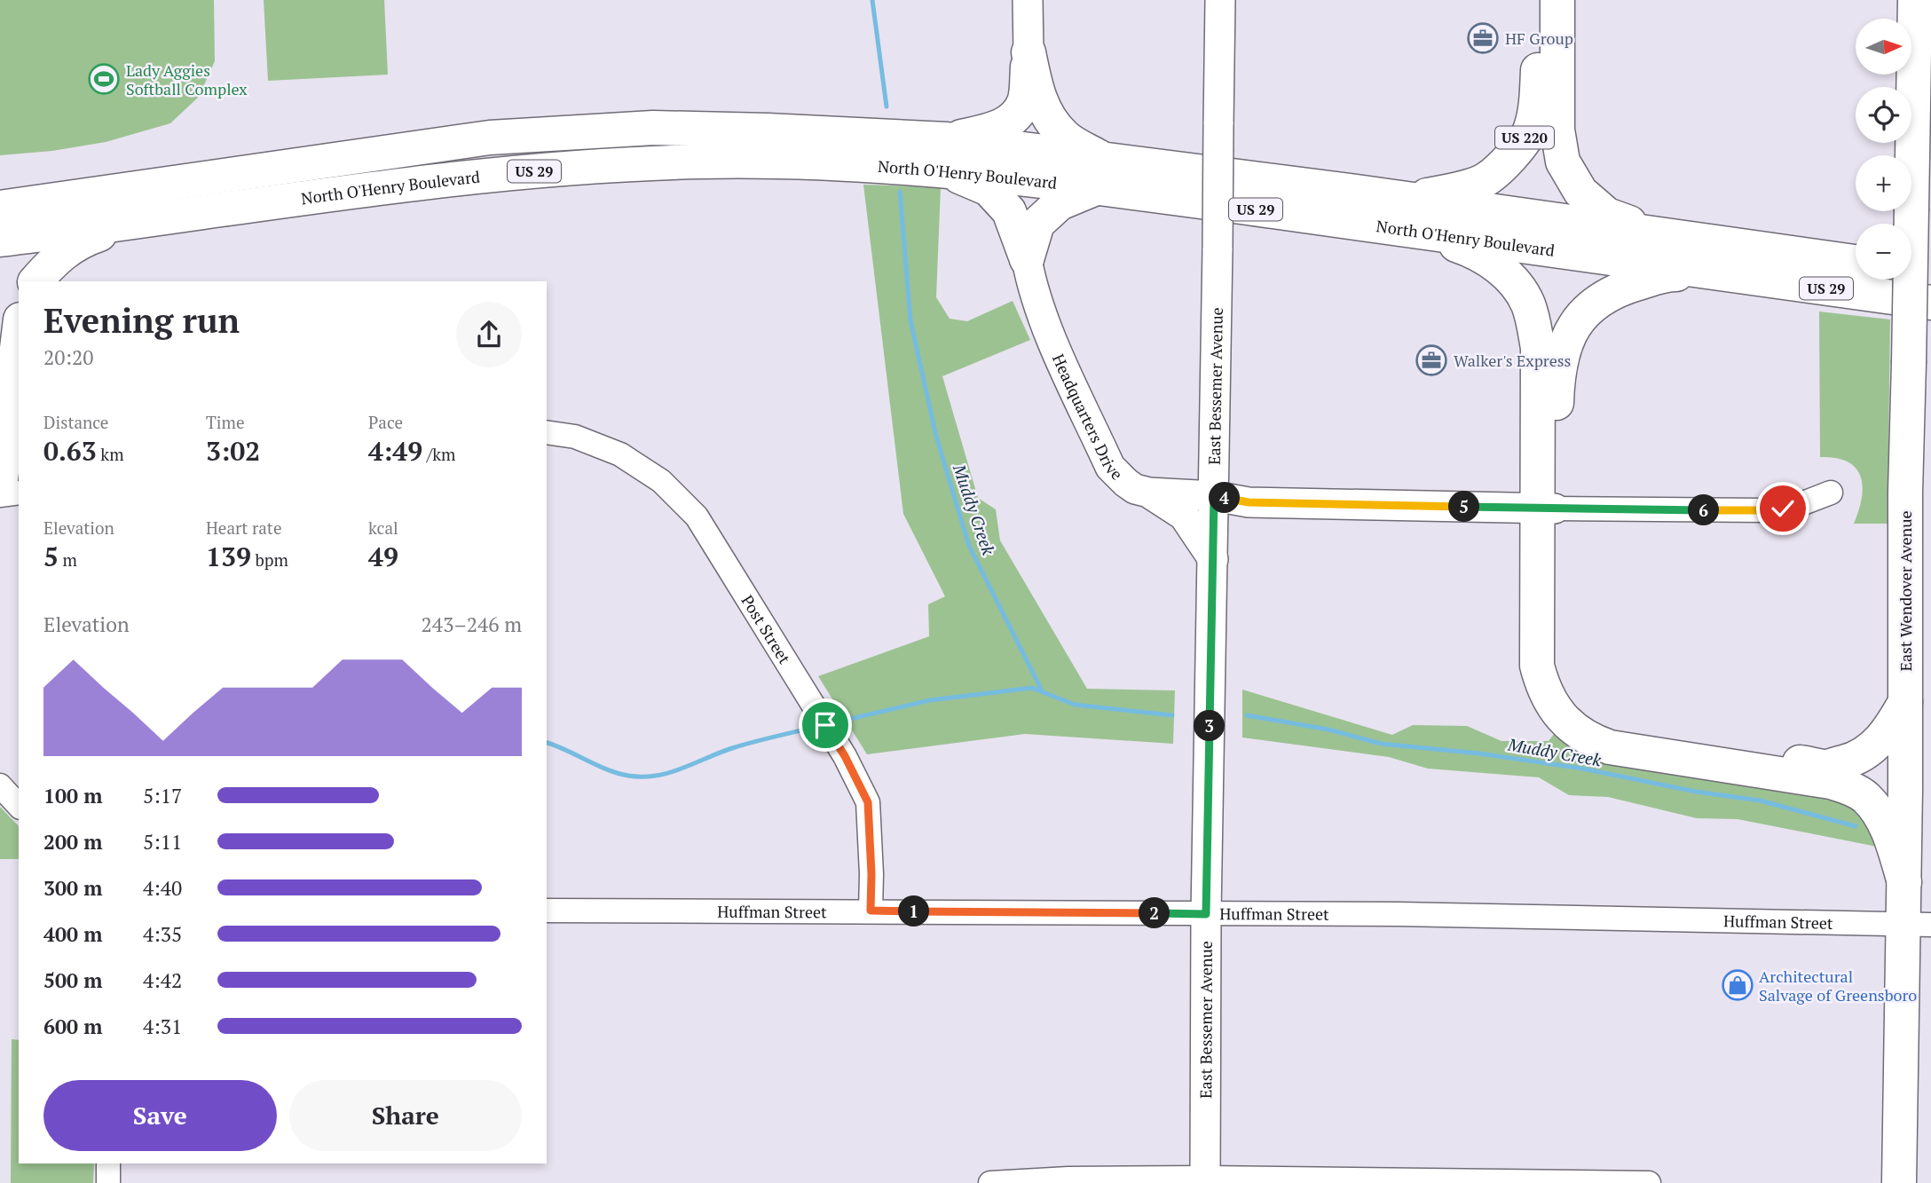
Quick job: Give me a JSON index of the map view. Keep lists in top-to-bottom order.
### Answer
{
  "streets": {
    "highway": [
      "US 220",
      "US 29",
      "North O'Henry Boulevard",
      "East Wendover Avenue"
    ],
    "main road": ["East Bessemer Avenue", "Headquarters Drive"],
    "street": ["Post Street", "Huffman Street"]
  },
  "crossings": [
    ["US 220", "North O'Henry Boulevard"],
    ["East Bessemer Avenue", "Headquarters Drive"],
    ["East Bessemer Avenue", "Huffman Street"],
    ["East Wendover Avenue", "Huffman Street"],
    ["Post Street", "Huffman Street"]
  ],
  "water": ["Muddy Creek"],
  "places": {
    "office": ["HF Group", "Walker's Express"],
    "sports": ["Lady Aggies Softball Complex"],
    "shop": ["Architectural Salvage of Greensboro"]
  },
  "north": "right",
  "page": {
    "map_buttons": ["+", "−"],
    "heading": ["Evening run", "20:20"],
    "stats": [
      ["Distance", "0.63 km"],
      ["Time", "3:02"],
      ["Pace", "4:49 /km"],
      ["Elevation", "5 m"],
      ["Heart rate", "139 bpm"],
      ["kcal", "49"]
    ],
    "pins": [
      "4",
      "5",
      "6",
      "3",
      "1",
      "2"
    ],
    "chart": ["Elevation", "243–246 m"],
    "list": [
      {
        "name": "100 m",
        "note": "5:17"
      },
      {
        "name": "200 m",
        "note": "5:11"
      },
      {
        "name": "300 m",
        "note": "4:40"
      },
      {
        "name": "400 m",
        "note": "4:35"
      },
      {
        "name": "500 m",
        "note": "4:42"
      },
      {
        "name": "600 m",
        "note": "4:31"
      }
    ],
    "buttons": ["Save", "Share"]
  }
}
